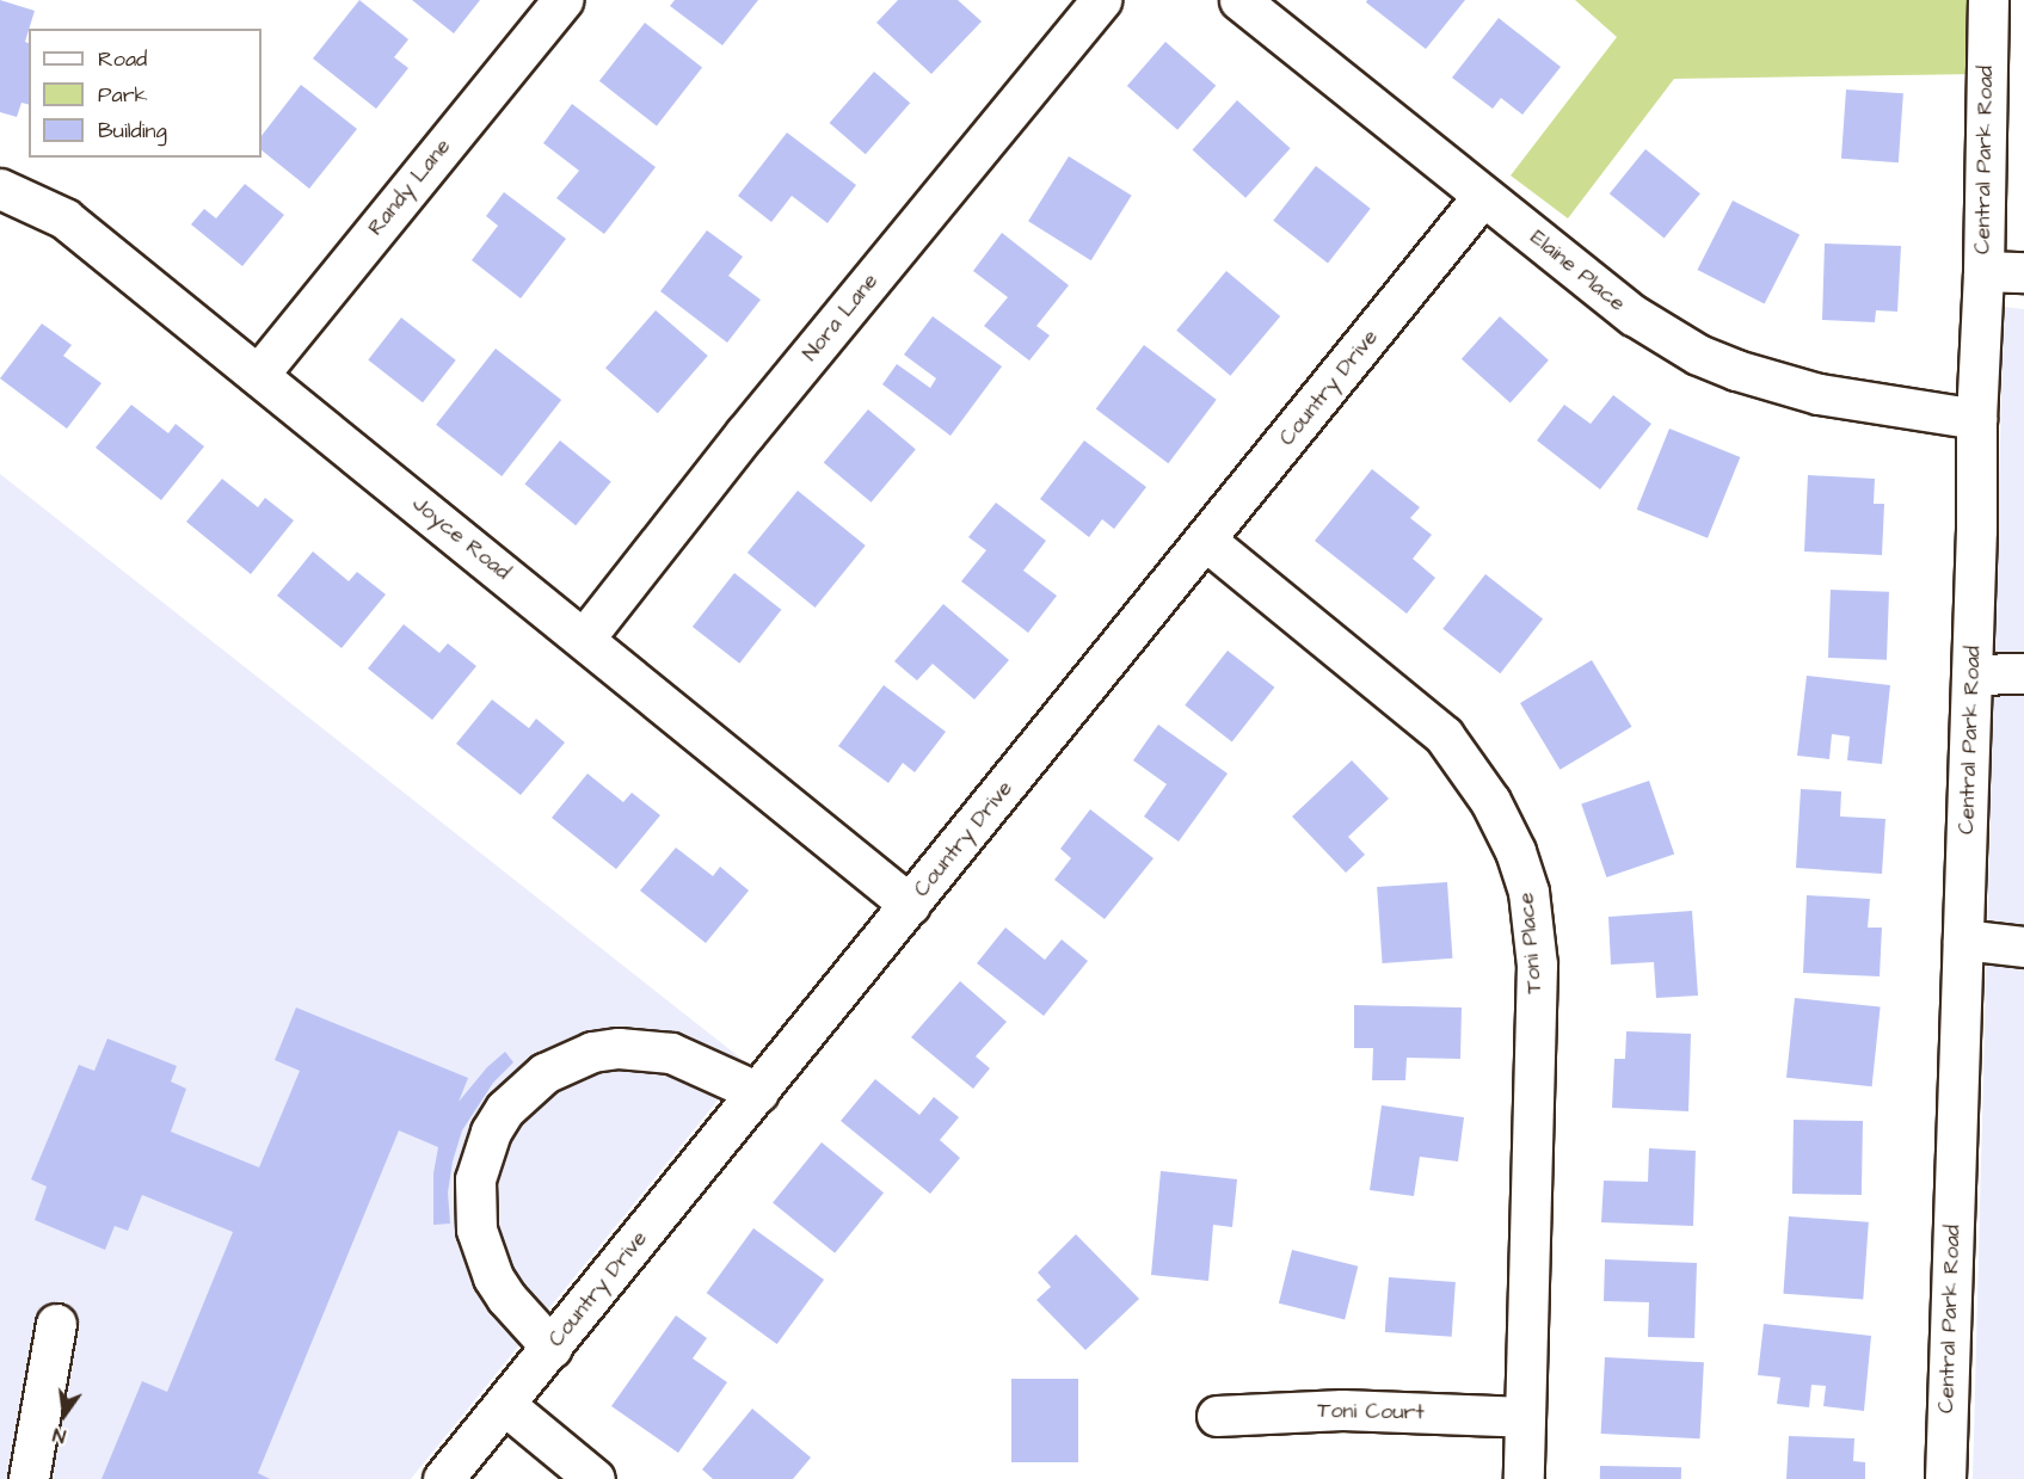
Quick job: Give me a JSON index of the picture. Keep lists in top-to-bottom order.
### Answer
{
  "streets": {
    "street": [
      "Central Park Road",
      "Randy Lane",
      "Elaine Place",
      "Nora Lane",
      "Country Drive",
      "Joyce Road",
      "Toni Place",
      "Toni Court"
    ]
  },
  "crossings": [
    ["Central Park Road", "Elaine Place"],
    ["Randy Lane", "Joyce Road"],
    ["Elaine Place", "Country Drive"],
    ["Nora Lane", "Joyce Road"],
    ["Country Drive", "Joyce Road"],
    ["Country Drive", "Toni Place"],
    ["Toni Place", "Toni Court"]
  ],
  "legend": ["Road", "Park", "Building"],
  "north": "bottom"
}
